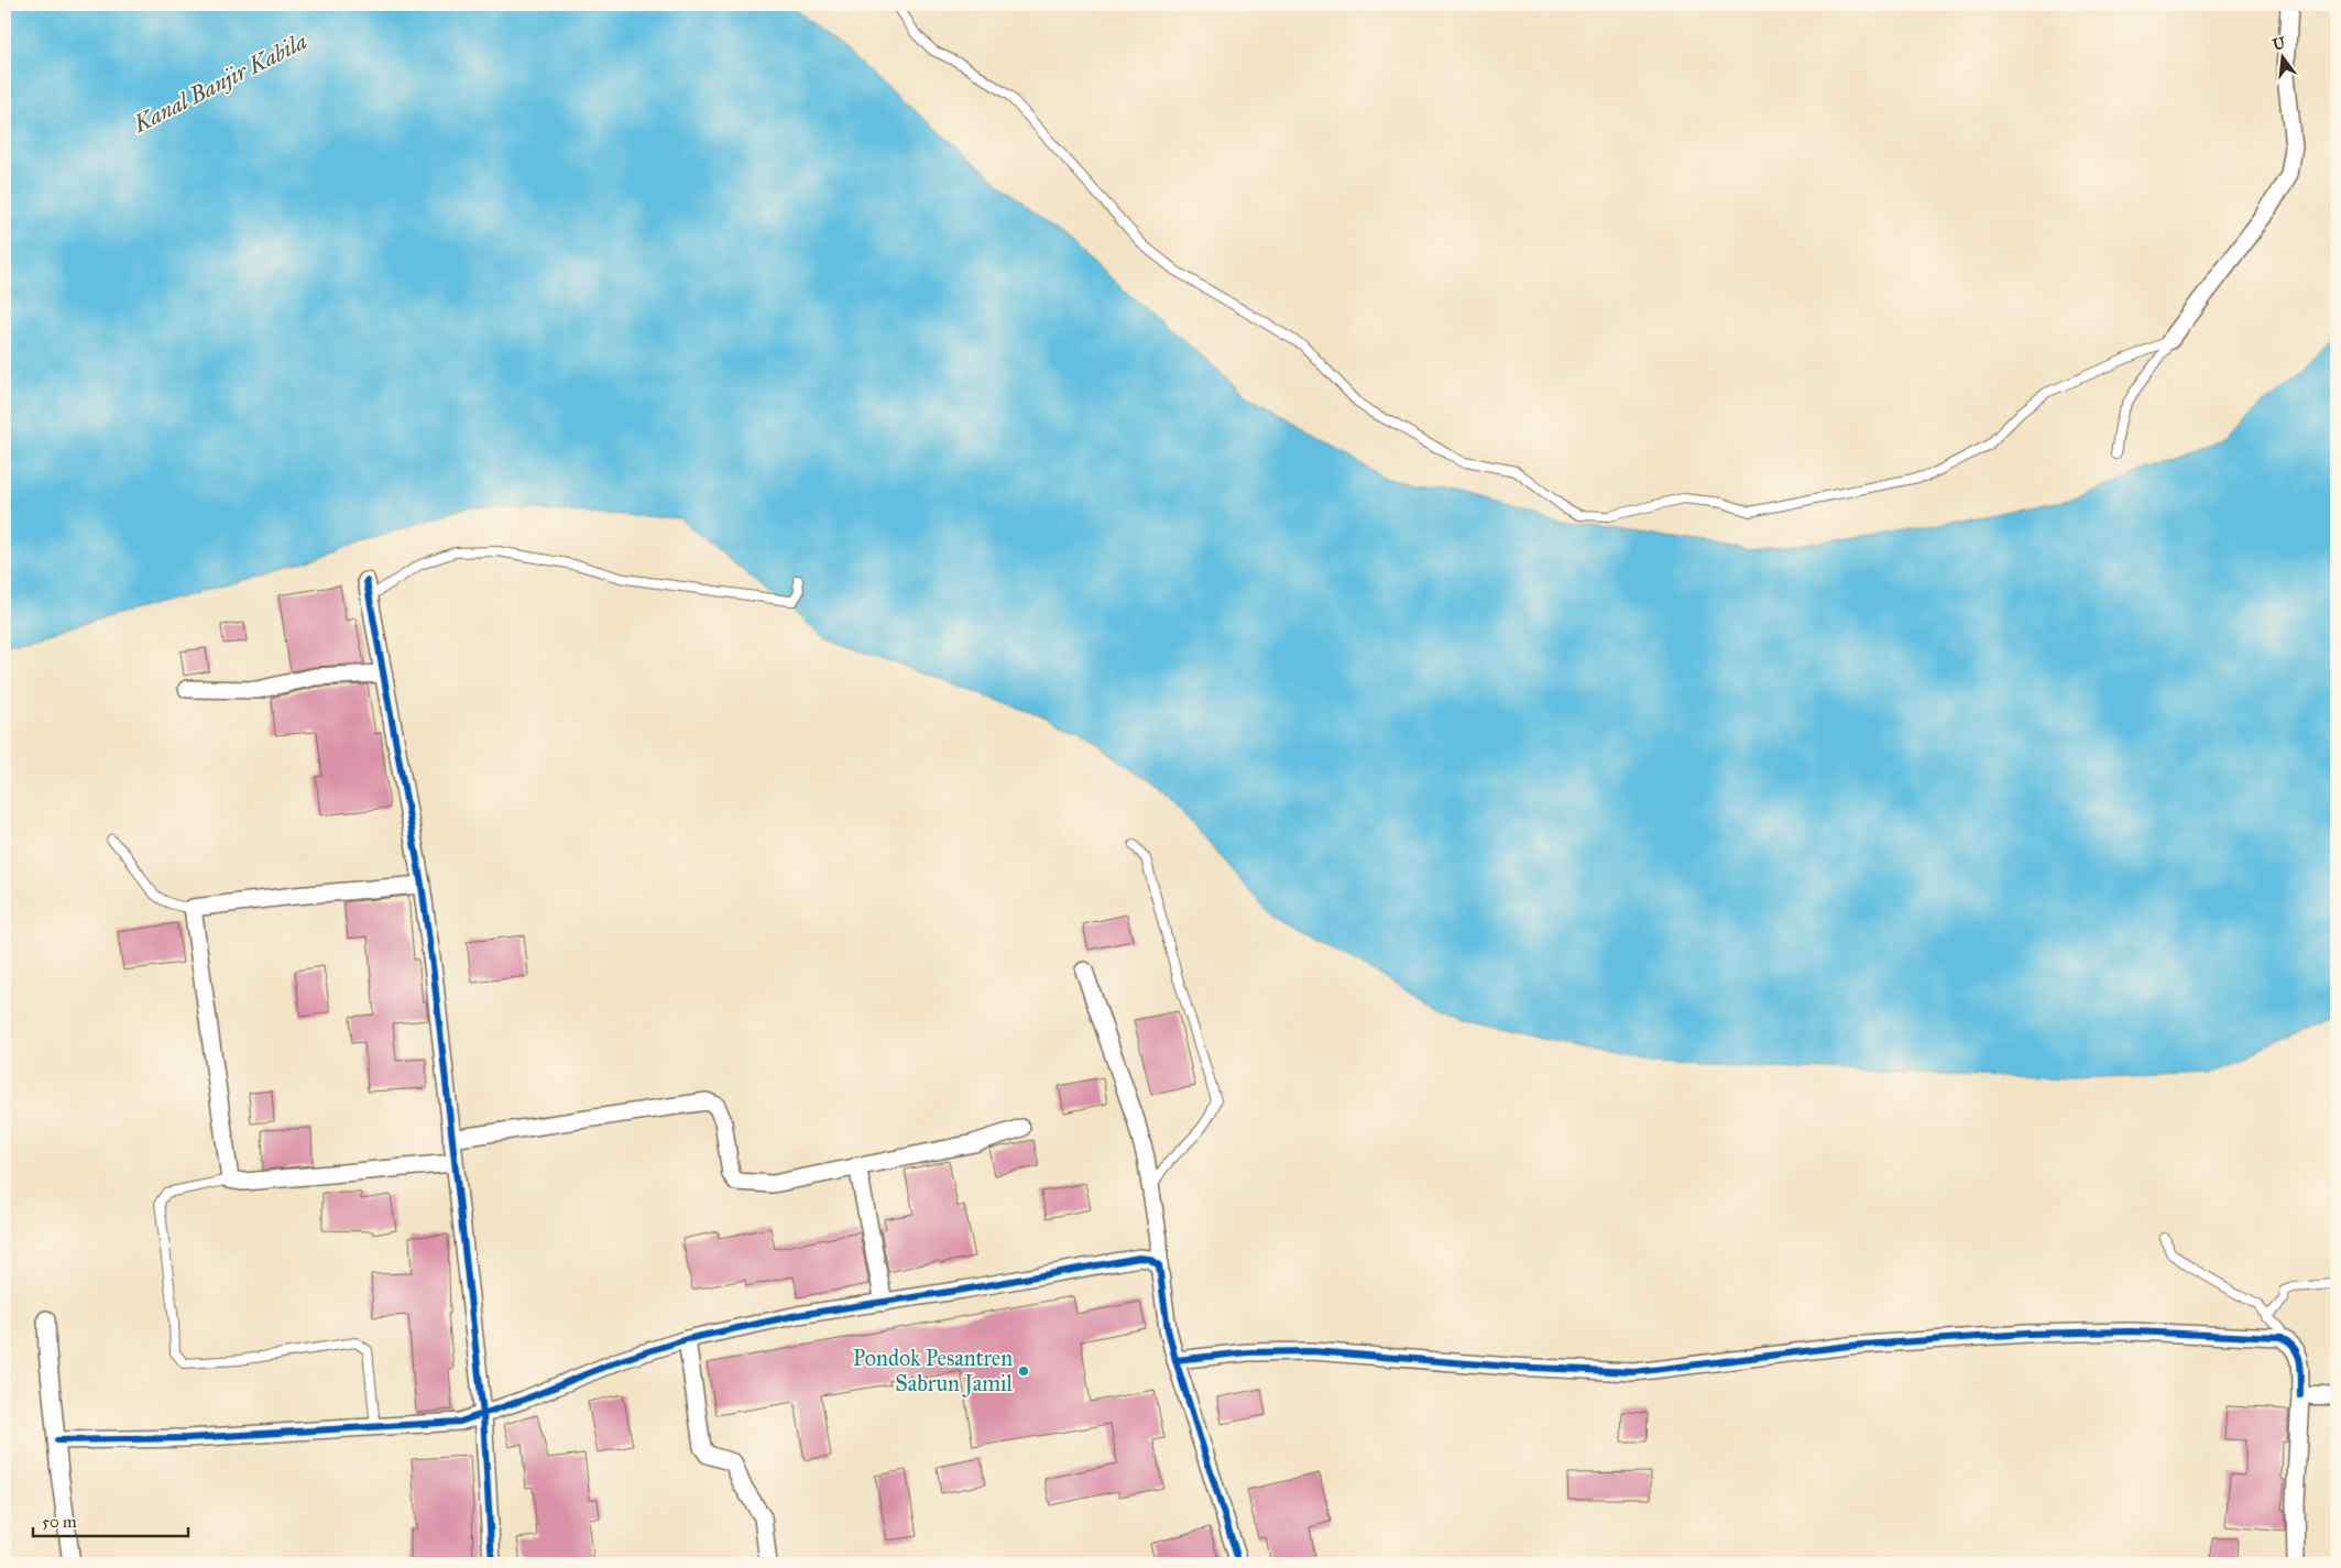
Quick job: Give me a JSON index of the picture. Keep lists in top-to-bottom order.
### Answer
{
  "water": ["Kanal Banjir Kabila"],
  "places": ["Pondok Pesantren Sabrun Jamil"],
  "scale_bar": "50 m",
  "north": "top"
}
